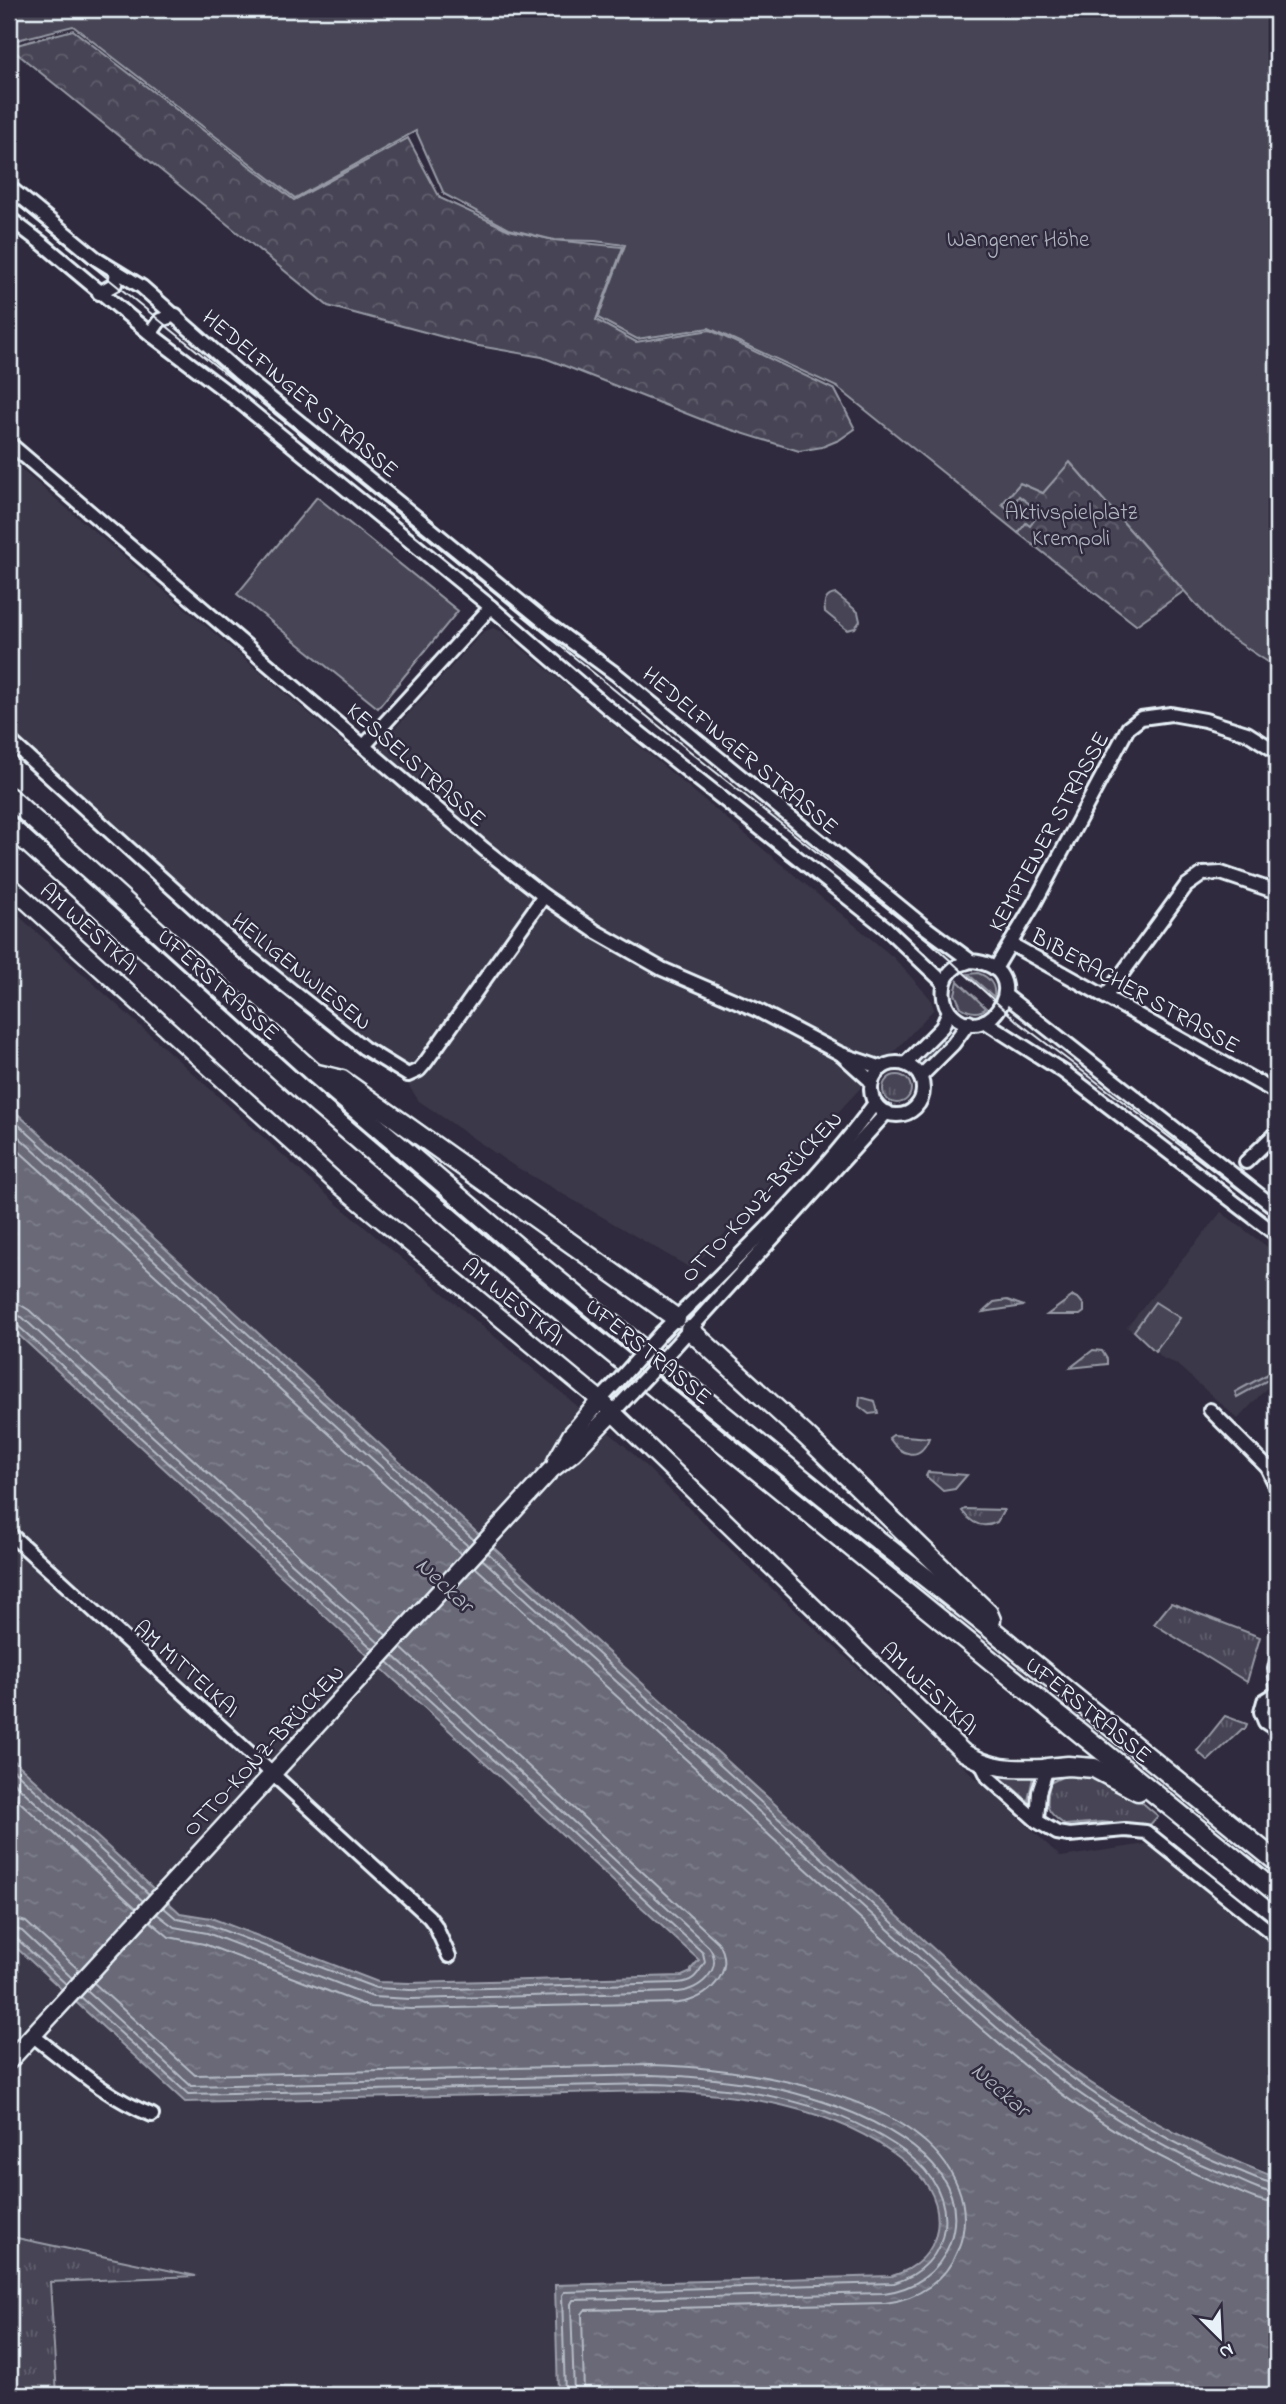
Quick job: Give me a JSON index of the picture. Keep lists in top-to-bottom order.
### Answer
{
  "streets": {
    "highway": ["UFERSTRASSE"],
    "main road": ["AM WESTKAI", "OTTO-KONZ-BRÜCKEN"],
    "street": [
      "HEDELFINGER STRASSE",
      "KESSELSTRASSE",
      "KEMPTENER STRASSE",
      "HEILIGENWIESEN",
      "BIBERACHER STRASSE",
      "AM MITTELKAI"
    ]
  },
  "crossings": [
    ["HEDELFINGER STRASSE", "KEMPTENER STRASSE"],
    ["KESSELSTRASSE", "HEILIGENWIESEN"],
    ["KESSELSTRASSE", "OTTO-KONZ-BRÜCKEN"],
    ["KEMPTENER STRASSE", "BIBERACHER STRASSE"],
    ["AM WESTKAI", "OTTO-KONZ-BRÜCKEN"],
    ["OTTO-KONZ-BRÜCKEN", "AM MITTELKAI"]
  ],
  "water": ["Neckar"],
  "parks": ["Wangener Höhe", "Aktivspielplatz Krempoli"],
  "north": "bottom right"
}
